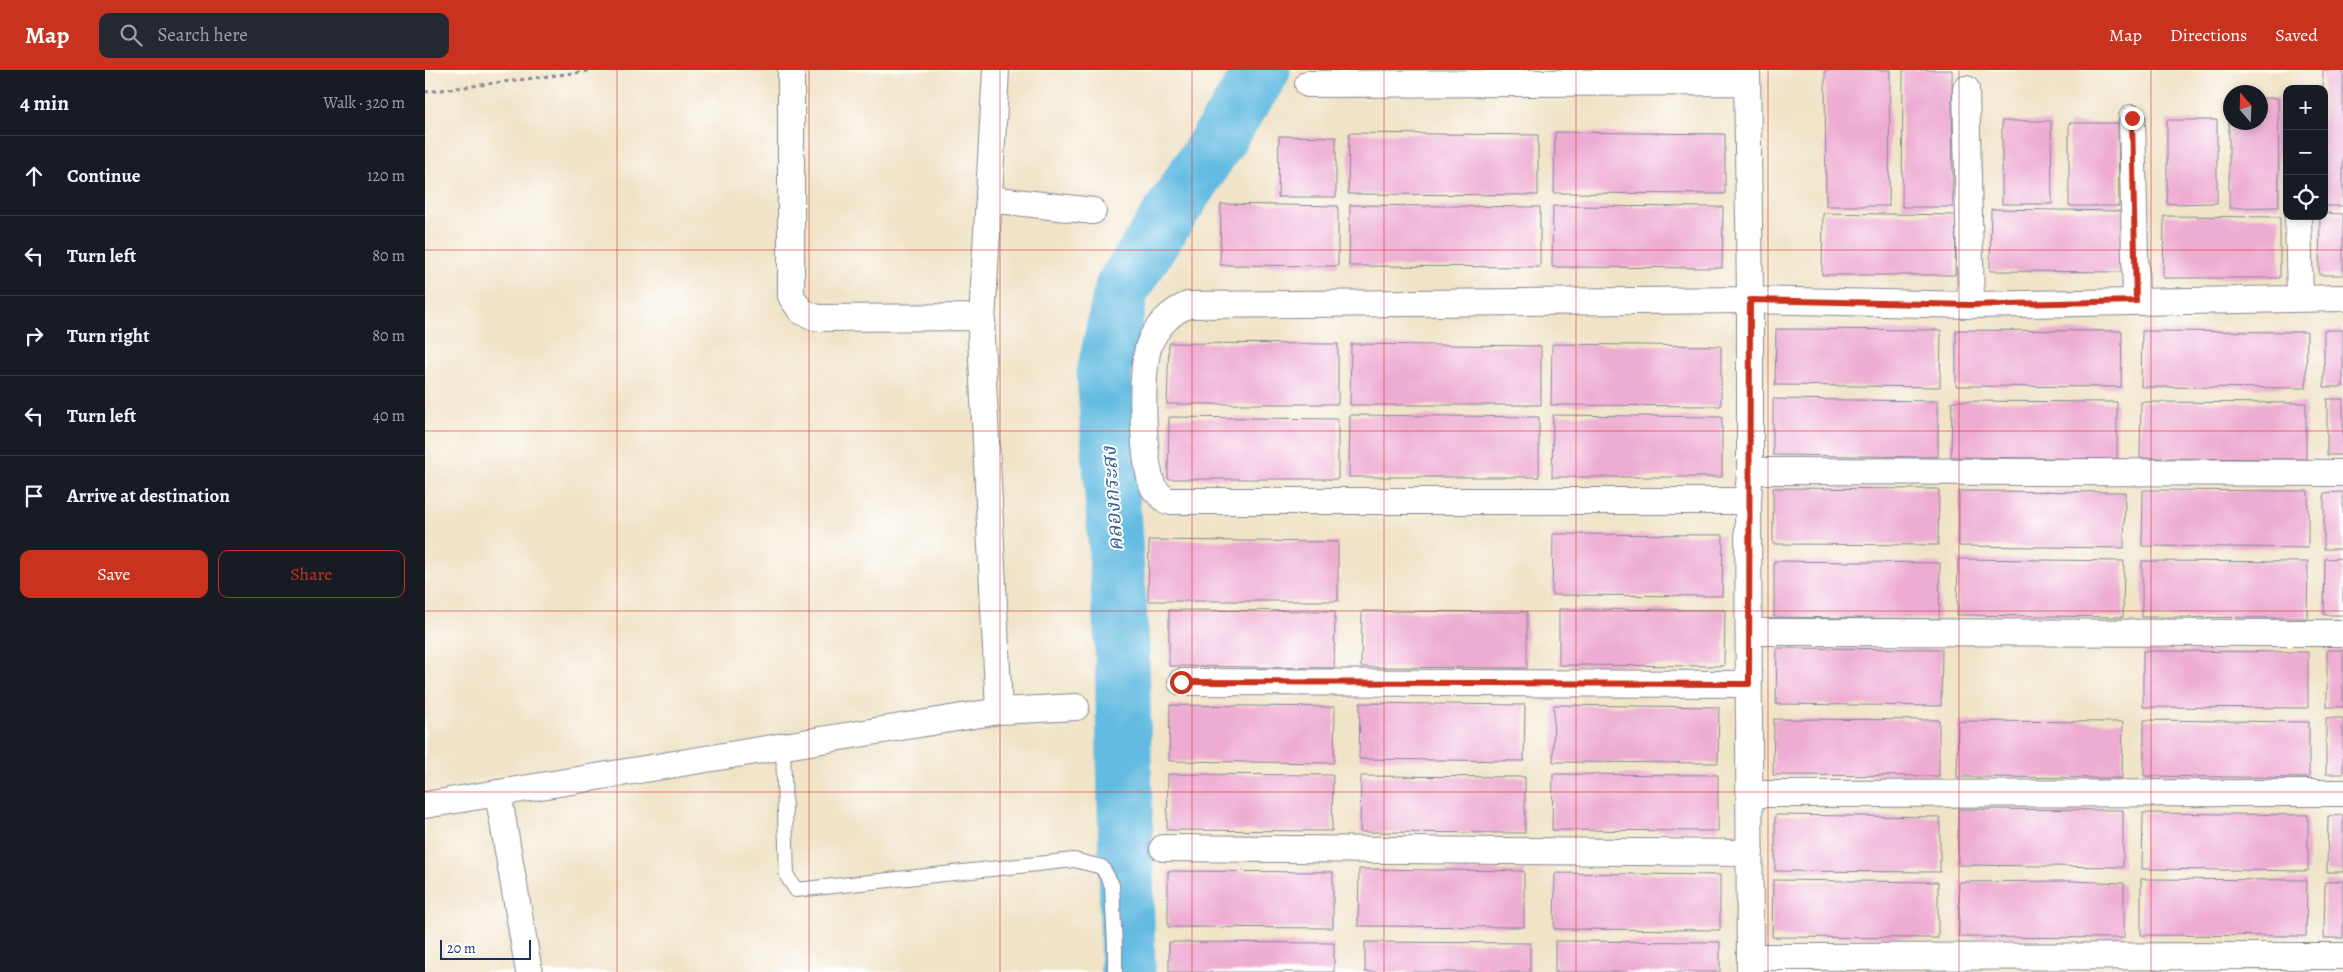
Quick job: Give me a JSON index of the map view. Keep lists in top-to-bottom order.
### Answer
{
  "water": ["คลองกระสง"],
  "scale_bar": "20 m",
  "north": "top",
  "page": {
    "header": "Map",
    "search": "Search here",
    "nav": ["Map", "Directions", "Saved"],
    "heading": ["4 min", "Walk · 320 m"],
    "map_buttons": ["+", "−"],
    "list": [
      ["Continue", "120 m"],
      ["Turn left", "80 m"],
      ["Turn right", "80 m"],
      ["Turn left", "40 m"],
      "Arrive at destination"
    ],
    "buttons": ["Save", "Share"],
    "scale": "20 m"
  }
}
